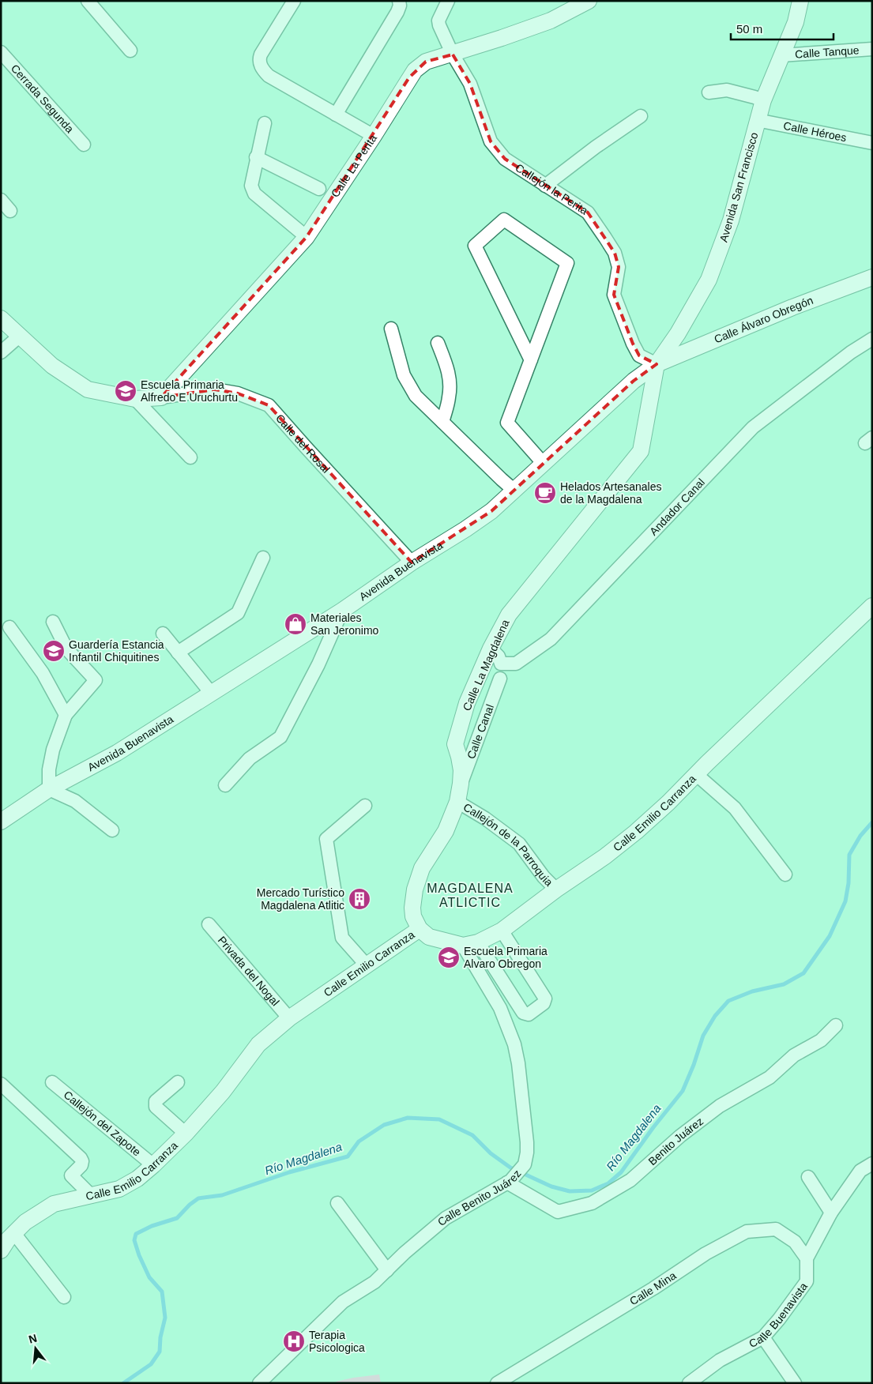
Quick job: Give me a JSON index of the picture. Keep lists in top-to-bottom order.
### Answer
{
  "streets": {
    "street": [
      "Calle Tanque",
      "Cerrada Segunda",
      "Calle Héroes",
      "Calle La Perita",
      "Avenida San Francisco",
      "Callejón la Perita",
      "Calle Álvaro Obregón",
      "Calle del Rosal",
      "Andador Canal",
      "Avenida Buenavista",
      "Calle La Magdalena",
      "Calle Canal",
      "Calle Emilio Carranza",
      "Callejón de la Parroquia",
      "Privada del Nogal",
      "Callejón del Zapote",
      "Benito Juárez",
      "Calle Benito Juárez",
      "Calle Mina",
      "Calle Buenavista"
    ]
  },
  "crossings": [
    ["Calle Tanque", "Avenida San Francisco"],
    ["Calle Héroes", "Avenida San Francisco"],
    ["Calle La Perita", "Callejón la Perita"],
    ["Calle La Perita", "Calle del Rosal"],
    ["Avenida San Francisco", "Callejón la Perita"],
    ["Avenida San Francisco", "Calle Álvaro Obregón"],
    ["Avenida San Francisco", "Avenida Buenavista"],
    ["Avenida San Francisco", "Calle La Magdalena"],
    ["Callejón la Perita", "Calle Álvaro Obregón"],
    ["Callejón la Perita", "Avenida Buenavista"],
    ["Callejón la Perita", "Calle La Magdalena"],
    ["Calle Álvaro Obregón", "Avenida Buenavista"],
    ["Calle Álvaro Obregón", "Calle La Magdalena"],
    ["Calle del Rosal", "Avenida Buenavista"],
    ["Andador Canal", "Calle La Magdalena"],
    ["Avenida Buenavista", "Calle La Magdalena"],
    ["Calle La Magdalena", "Calle Canal"],
    ["Calle La Magdalena", "Calle Emilio Carranza"],
    ["Calle La Magdalena", "Callejón de la Parroquia"],
    ["Calle Emilio Carranza", "Callejón de la Parroquia"],
    ["Calle Emilio Carranza", "Privada del Nogal"],
    ["Calle Emilio Carranza", "Callejón del Zapote"],
    ["Calle Emilio Carranza", "Calle Benito Juárez"],
    ["Benito Juárez", "Calle Benito Juárez"],
    ["Calle Mina", "Calle Buenavista"]
  ],
  "districts": ["MAGDALENA ATLICTIC"],
  "water": ["Río Magdalena"],
  "places": {
    "school or university": ["Escuela Primaria Alfredo E Uruchurtu", "Guardería Estancia Infantil Chiquitines", "Escuela Primaria Alvaro Obregon"],
    "cafe": ["Helados Artesanales de la Magdalena"],
    "shop": ["Materiales San Jeronimo"],
    "building": ["Mercado Turístico Magdalena Atlitic"],
    "hospital": ["Terapia Psicologica"]
  },
  "scale_bar": "50 m",
  "north": "top"
}
